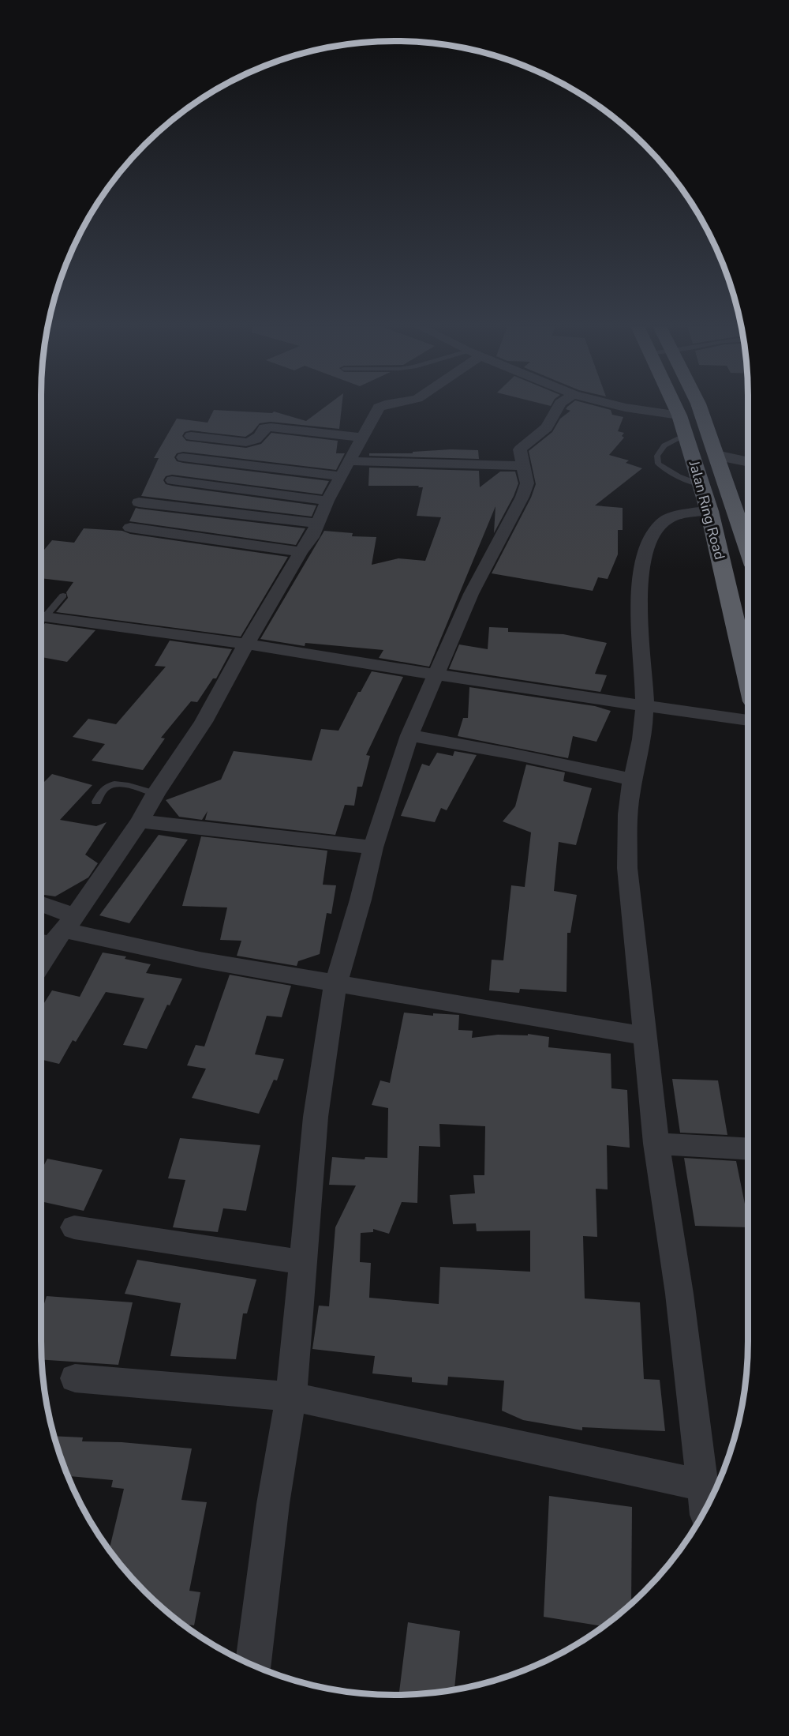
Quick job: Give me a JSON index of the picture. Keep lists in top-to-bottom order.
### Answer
{
  "streets": {
    "highway": ["Jalan Ring Road"]
  }
}
